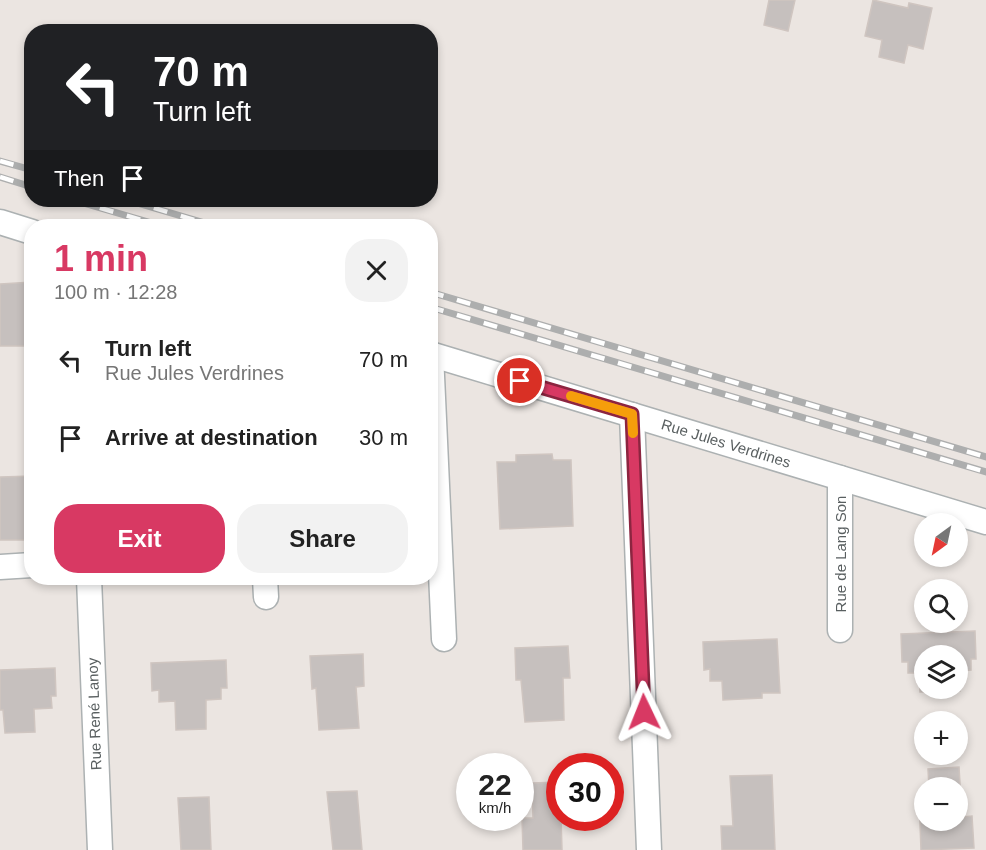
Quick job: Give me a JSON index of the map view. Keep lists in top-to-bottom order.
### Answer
{
  "streets": {
    "street": ["Rue Jules Verdrines", "Rue de Lang Son", "Rue René Lanoy"]
  },
  "crossings": [
    ["Rue Jules Verdrines", "Rue de Lang Son"]
  ],
  "north": "bottom left",
  "page": {
    "turn": ["70 m", "Turn left"],
    "then": "Then",
    "heading": ["1 min", "100 m · 12:28"],
    "list": [
      {
        "name": "Turn left",
        "note": "Rue Jules Verdrines",
        "value": "70 m"
      },
      {
        "name": "Arrive at destination",
        "value": "30 m"
      }
    ],
    "buttons": ["Exit", "Share"],
    "map_buttons": ["+", "−"],
    "speed": "22 km/h",
    "limit": "30"
  }
}
